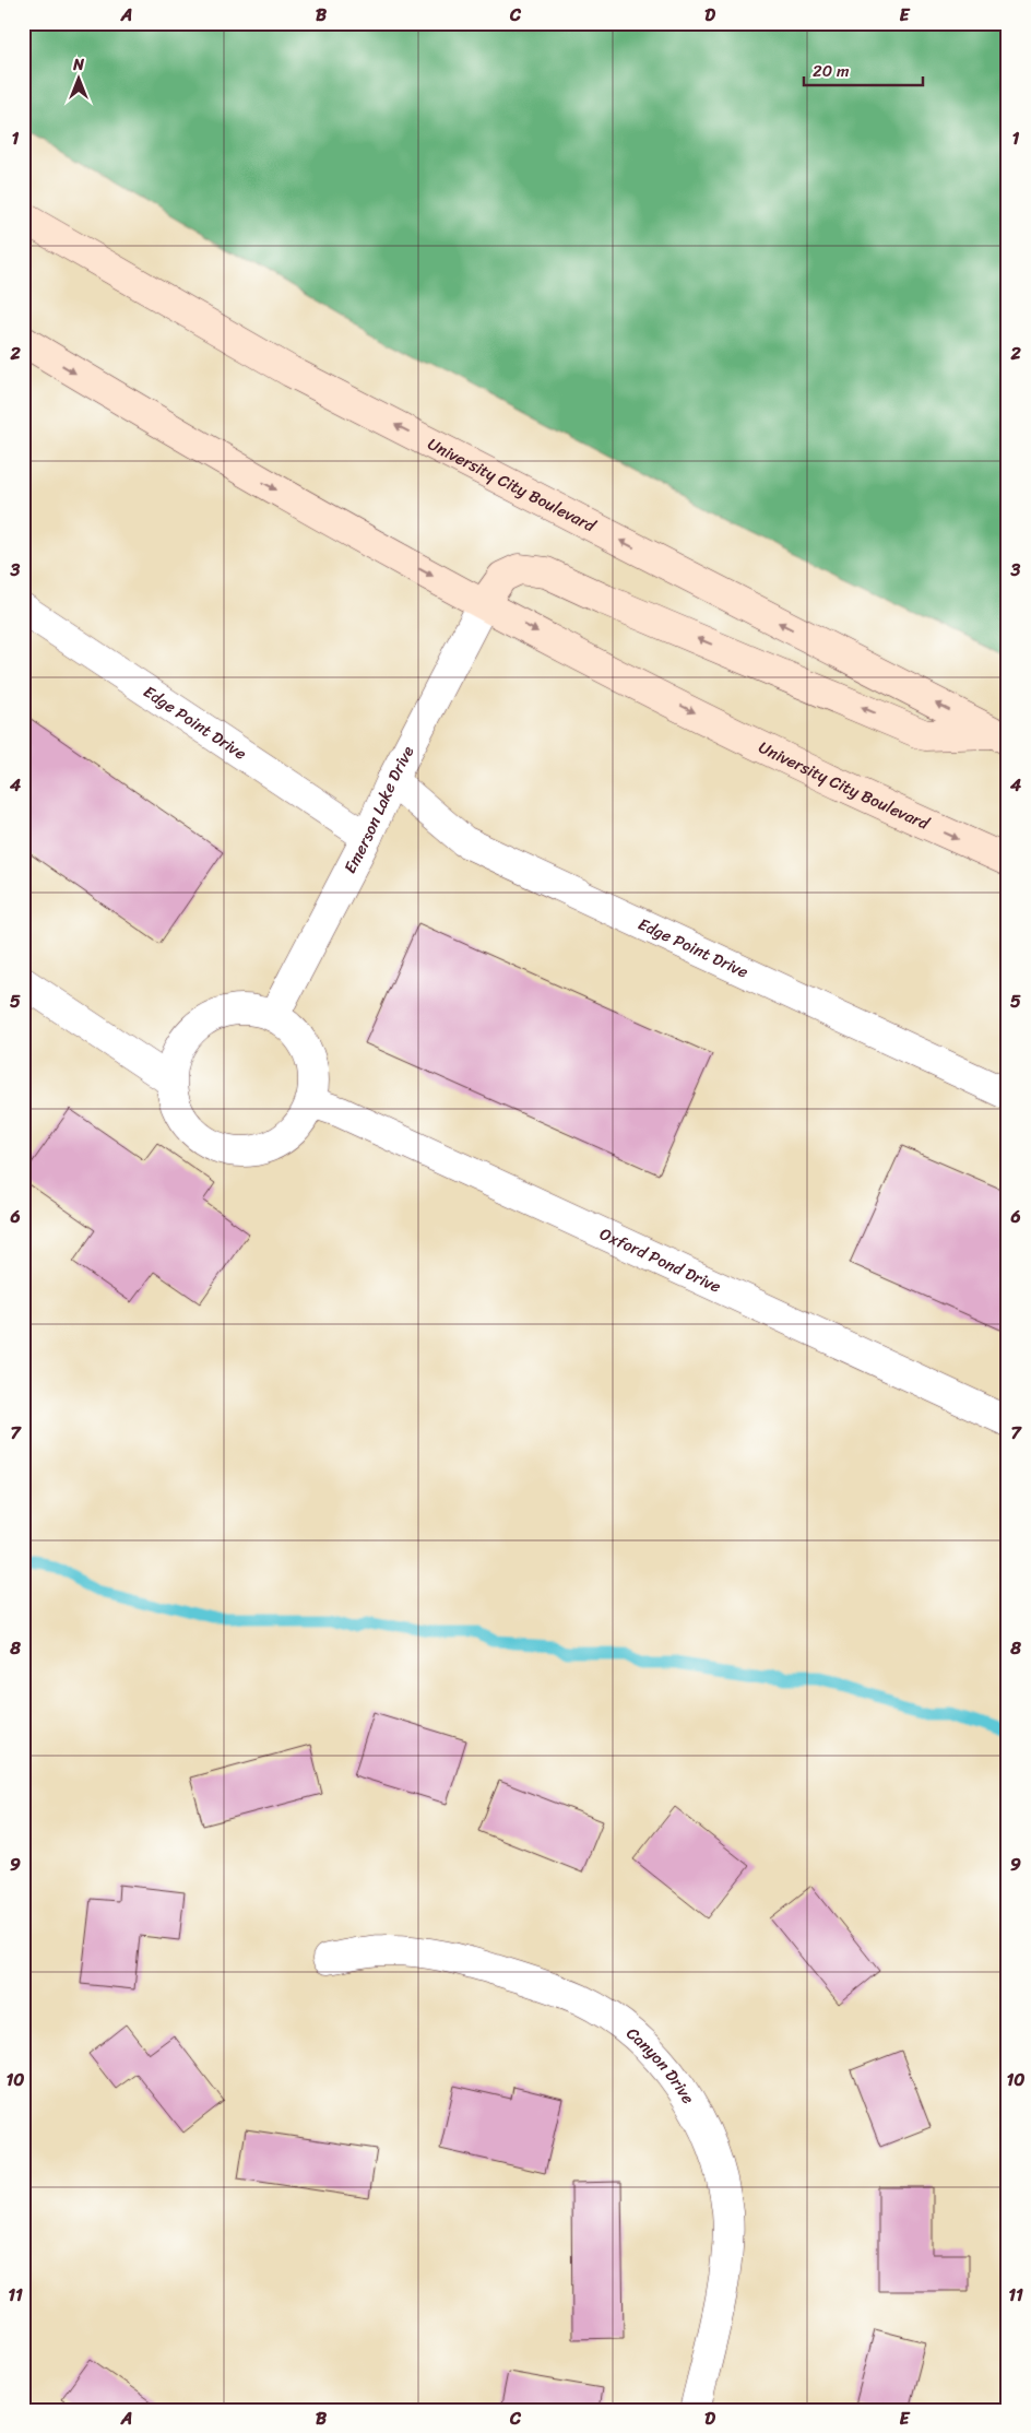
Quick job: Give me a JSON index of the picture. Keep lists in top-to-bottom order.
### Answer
{
  "streets": {
    "main road": ["University City Boulevard"],
    "street": [
      "Edge Point Drive",
      "Emerson Lake Drive",
      "Oxford Pond Drive",
      "Canyon Drive"
    ]
  },
  "crossings": [
    ["University City Boulevard", "Emerson Lake Drive"],
    ["Edge Point Drive", "Emerson Lake Drive"],
    ["Emerson Lake Drive", "Oxford Pond Drive"]
  ],
  "scale_bar": "20 m",
  "north": "top",
  "grid": {
    "columns": [
      "A",
      "B",
      "C",
      "D",
      "E"
    ],
    "rows": [
      "1",
      "2",
      "3",
      "4",
      "5",
      "6",
      "7",
      "8",
      "9",
      "10",
      "11"
    ]
  }
}
